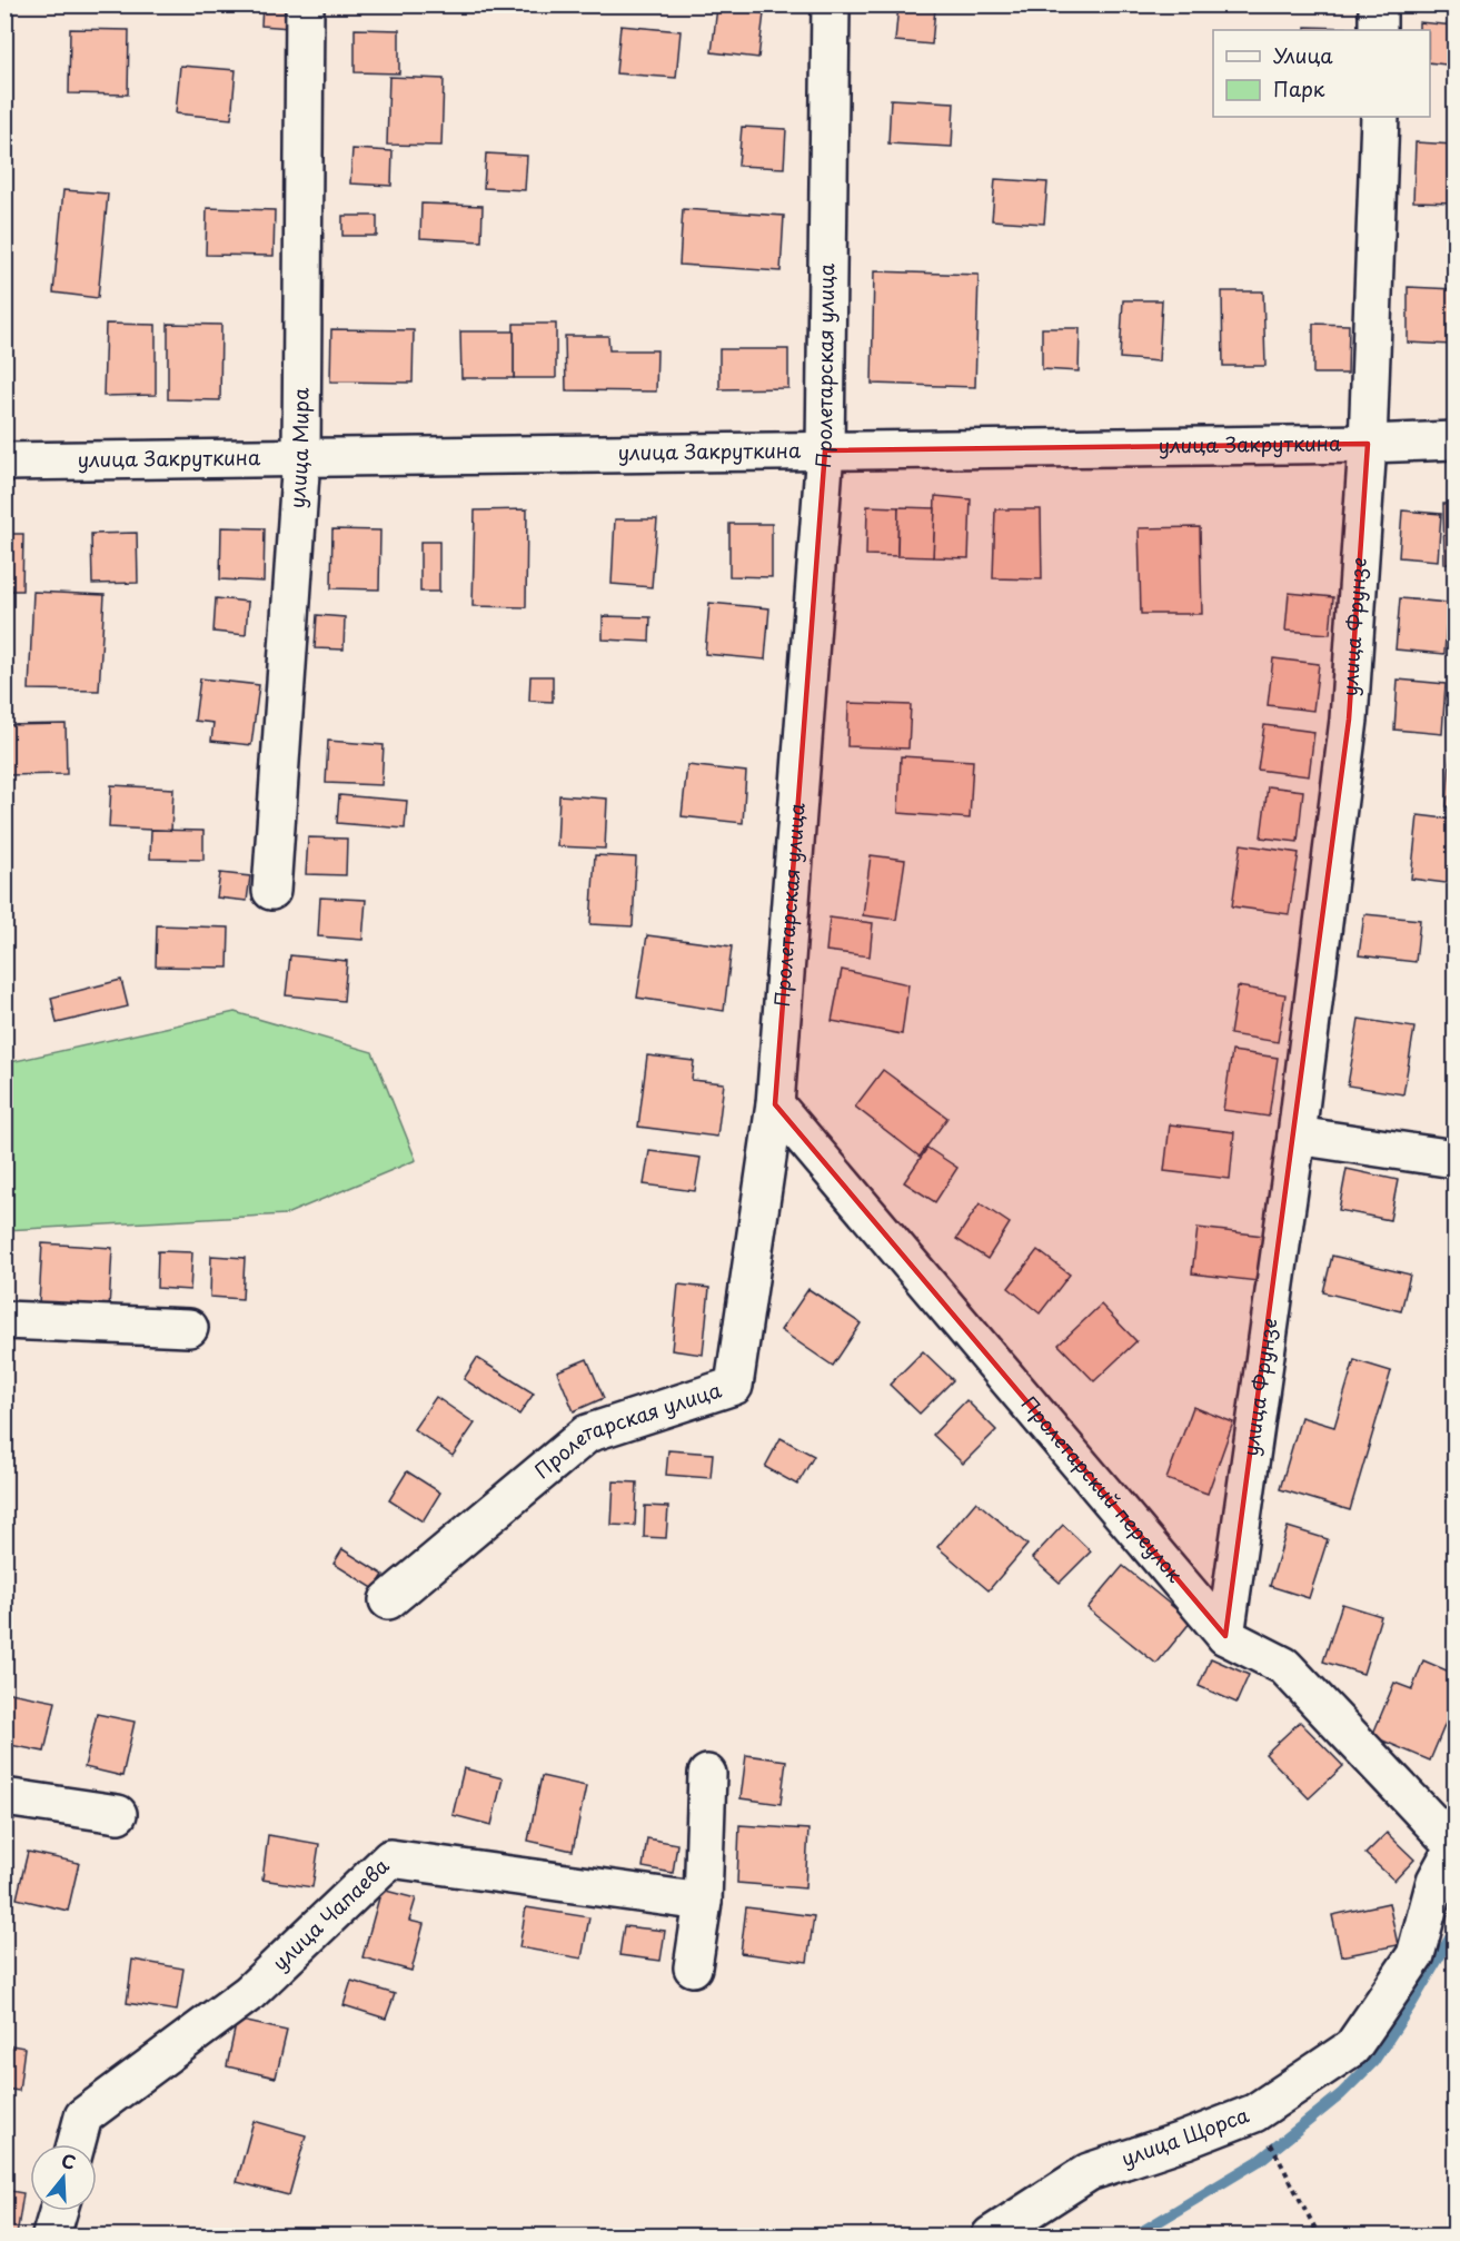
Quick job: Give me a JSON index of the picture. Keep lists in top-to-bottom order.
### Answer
{
  "streets": {
    "street": [
      "Пролетарская улица",
      "улица Закруткина",
      "улица Мира",
      "улица Фрунзе",
      "Пролетарский переулок",
      "улица Чапаева",
      "улица Щорса"
    ]
  },
  "crossings": [
    ["Пролетарская улица", "улица Закруткина"],
    ["Пролетарская улица", "Пролетарский переулок"],
    ["улица Закруткина", "улица Мира"],
    ["улица Закруткина", "улица Фрунзе"],
    ["улица Фрунзе", "Пролетарский переулок"],
    ["Пролетарский переулок", "улица Щорса"]
  ],
  "legend": ["Улица", "Парк"],
  "north": "top"
}
